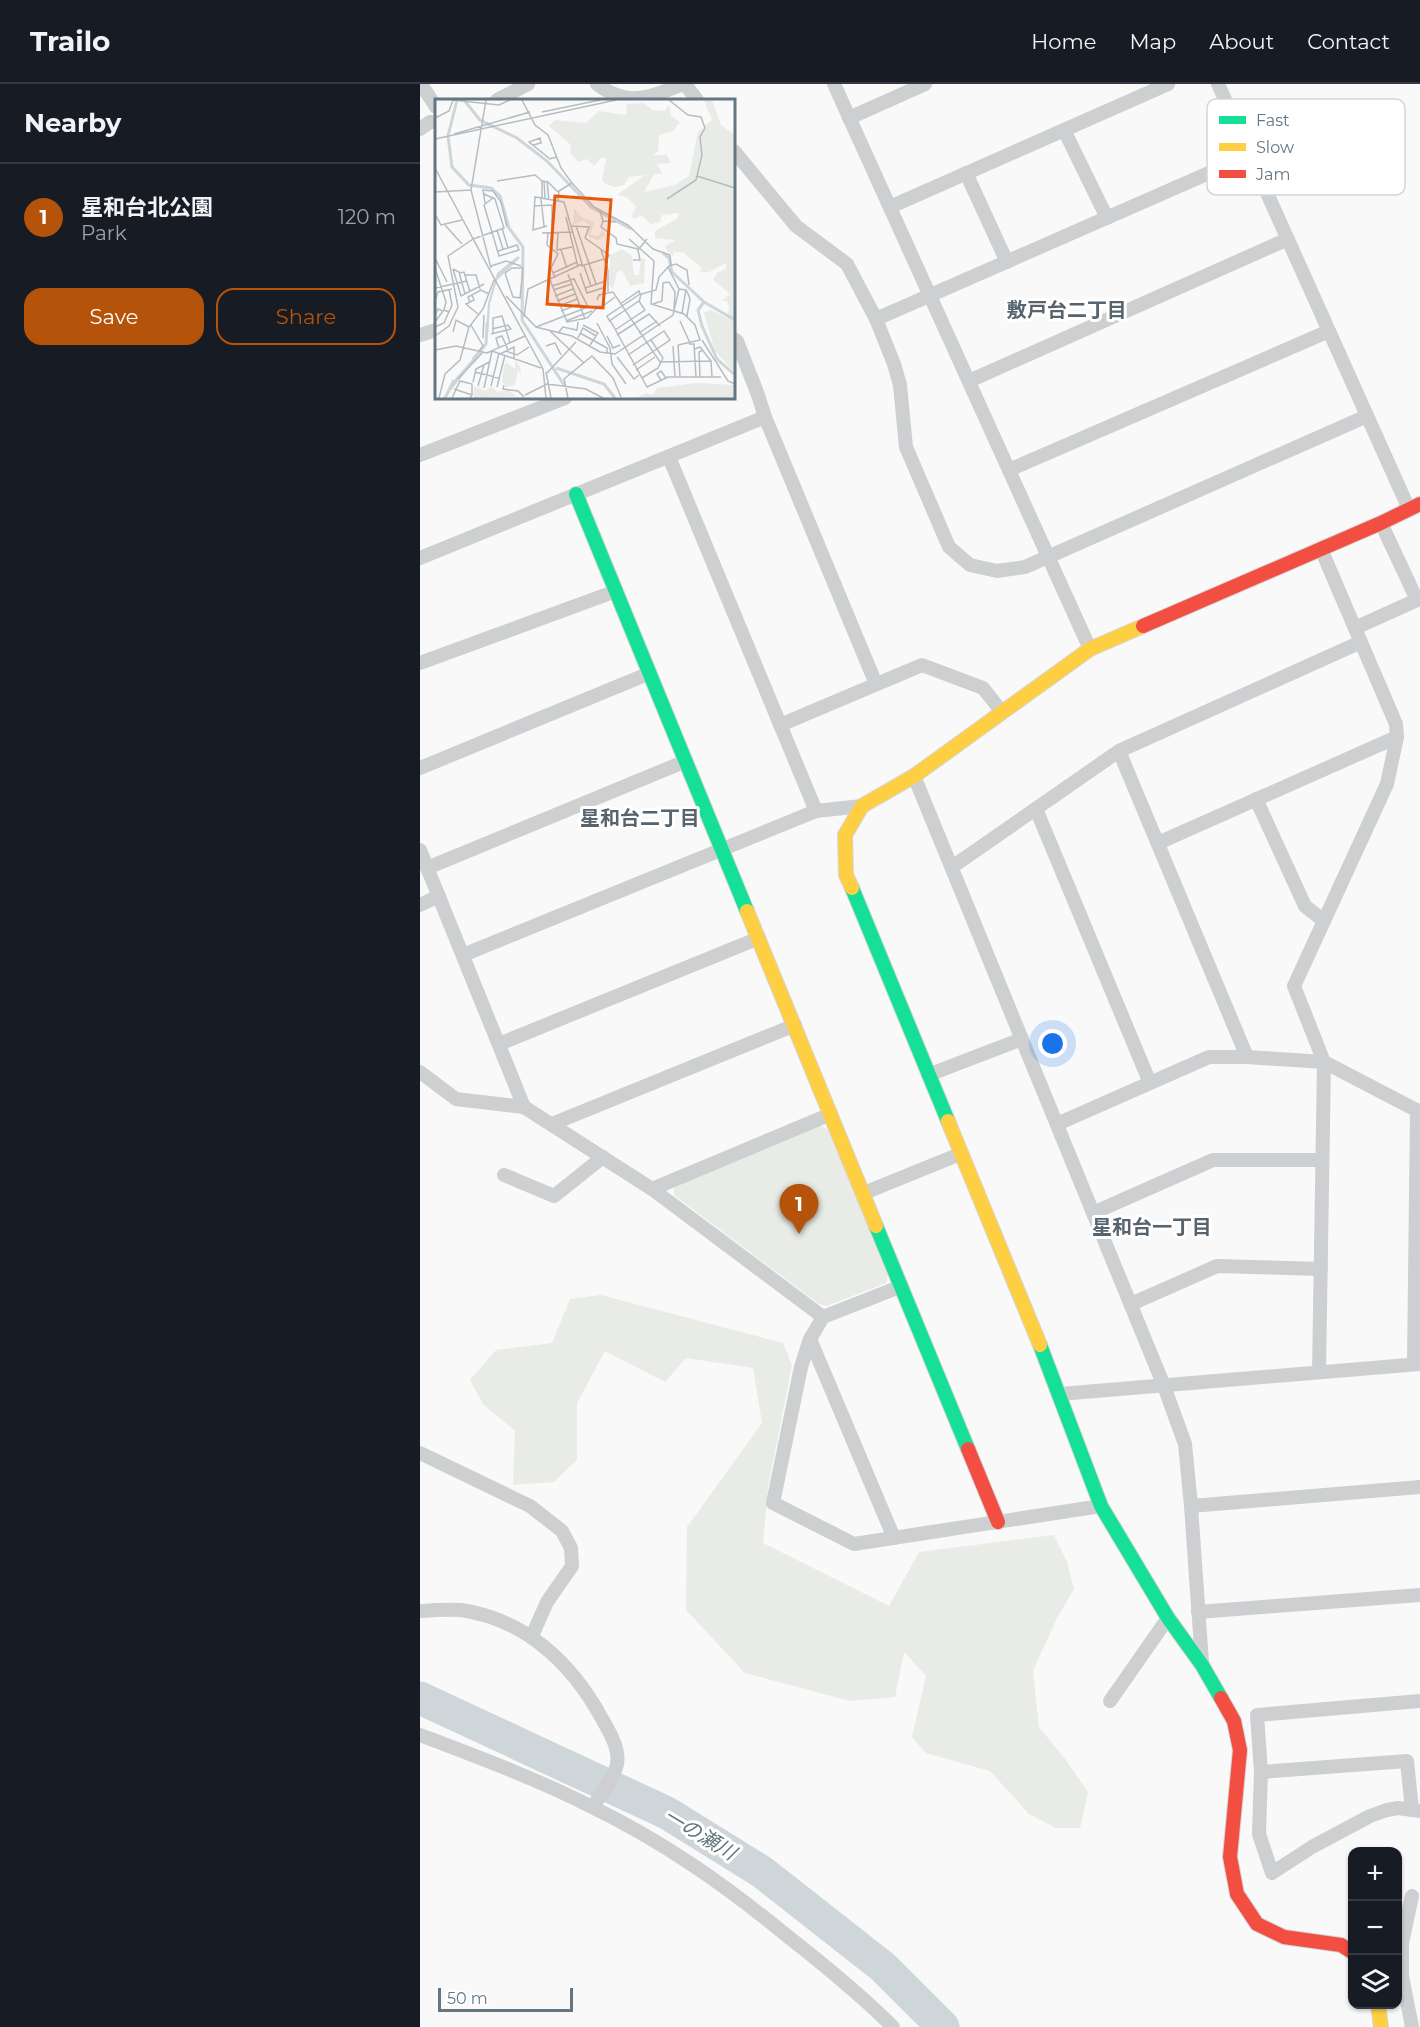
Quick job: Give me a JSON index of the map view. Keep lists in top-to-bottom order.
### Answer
{
  "districts": ["敷戸台二丁目", "星和台二丁目", "星和台一丁目"],
  "water": ["一の瀬川"],
  "legend": ["Fast", "Slow", "Jam"],
  "scale_bar": "50 m",
  "page": {
    "header": "Trailo",
    "nav": [
      "Home",
      "Map",
      "About",
      "Contact"
    ],
    "heading": "Nearby",
    "list": [
      {
        "mark": "1",
        "name": "星和台北公園",
        "note": "Park",
        "value": "120 m"
      }
    ],
    "buttons": ["Save", "Share"],
    "pins": "1",
    "map_buttons": ["+", "−"],
    "scale": "50 m"
  }
}
